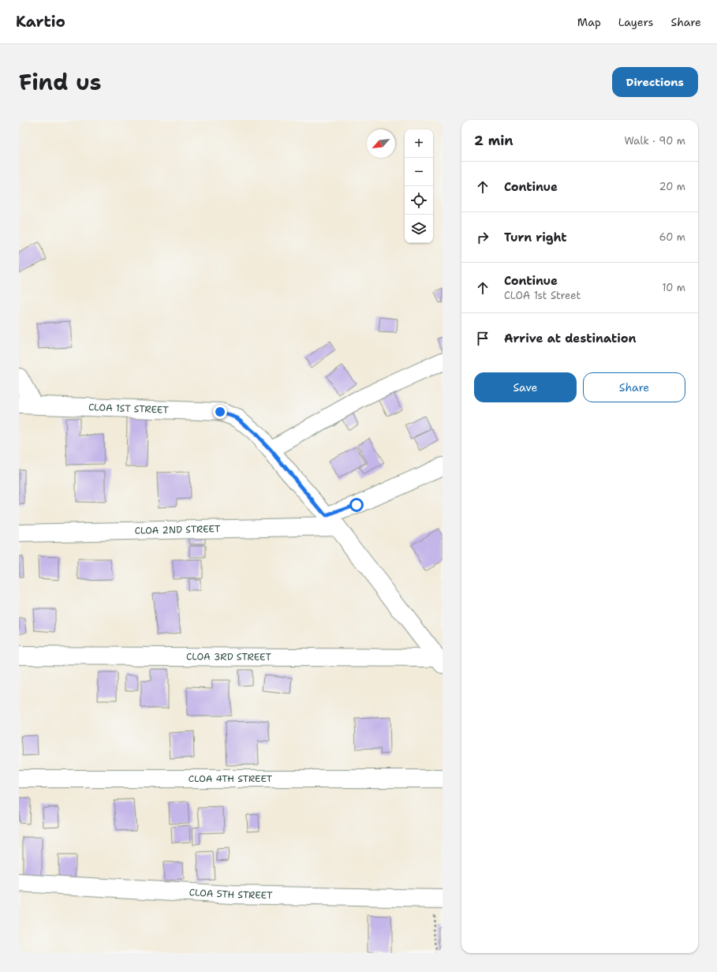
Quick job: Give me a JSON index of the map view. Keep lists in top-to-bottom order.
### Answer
{
  "streets": {
    "street": [
      "CLOA 1ST STREET",
      "CLOA 2ND STREET",
      "CLOA 3RD STREET",
      "CLOA 4TH STREET",
      "CLOA 5TH STREET"
    ]
  },
  "north": "bottom left",
  "page": {
    "header": "Kartio",
    "nav": ["Map", "Layers", "Share"],
    "title": "Find us",
    "buttons": [
      "Directions",
      ["Save", "Share"]
    ],
    "heading": ["2 min", "Walk · 90 m"],
    "map_buttons": ["+", "−"],
    "list": [
      ["Continue", "20 m"],
      ["Turn right", "60 m"],
      ["Continue", "CLOA 1st Street", "10 m"],
      "Arrive at destination"
    ]
  }
}
